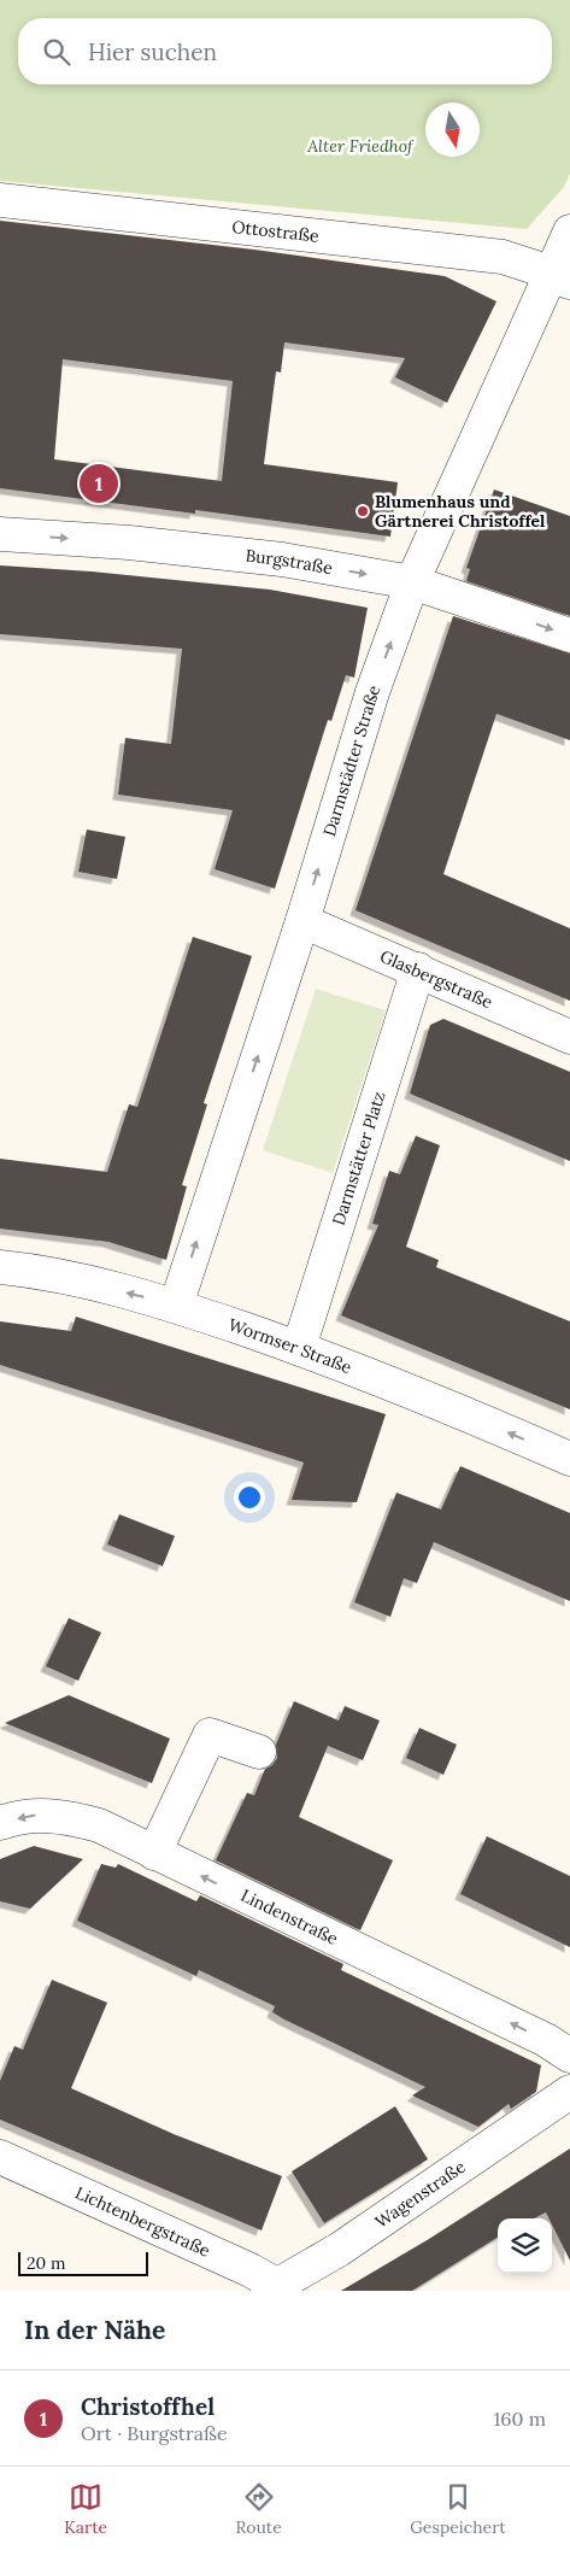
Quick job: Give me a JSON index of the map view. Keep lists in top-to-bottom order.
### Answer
{
  "streets": {
    "street": [
      "Ottostraße",
      "Burgstraße",
      "Darmstädter Straße",
      "Glasbergstraße",
      "Darmstätter Platz",
      "Wormser Straße",
      "Lindenstraße",
      "Wagenstraße",
      "Lichtenbergstraße"
    ]
  },
  "crossings": [
    ["Ottostraße", "Darmstädter Straße"],
    ["Burgstraße", "Darmstädter Straße"],
    ["Darmstädter Straße", "Glasbergstraße"],
    ["Darmstädter Straße", "Wormser Straße"],
    ["Glasbergstraße", "Darmstätter Platz"],
    ["Darmstätter Platz", "Wormser Straße"],
    ["Wagenstraße", "Lichtenbergstraße"]
  ],
  "one_way": [
    "Burgstraße",
    "Darmstädter Straße",
    "Wormser Straße",
    "Lindenstraße"
  ],
  "parks": ["Alter Friedhof"],
  "places": ["Blumenhaus und Gärtnerei Christoffel"],
  "scale_bar": "20 m",
  "north": "bottom",
  "page": {
    "search": "Hier suchen",
    "pins": "1",
    "scale": "20 m",
    "heading": "In der Nähe",
    "list": [
      {
        "mark": "1",
        "name": "Christoffhel",
        "note": "Ort · Burgstraße",
        "value": "160 m"
      }
    ],
    "nav": ["Karte", "Route", "Gespeichert"]
  }
}
